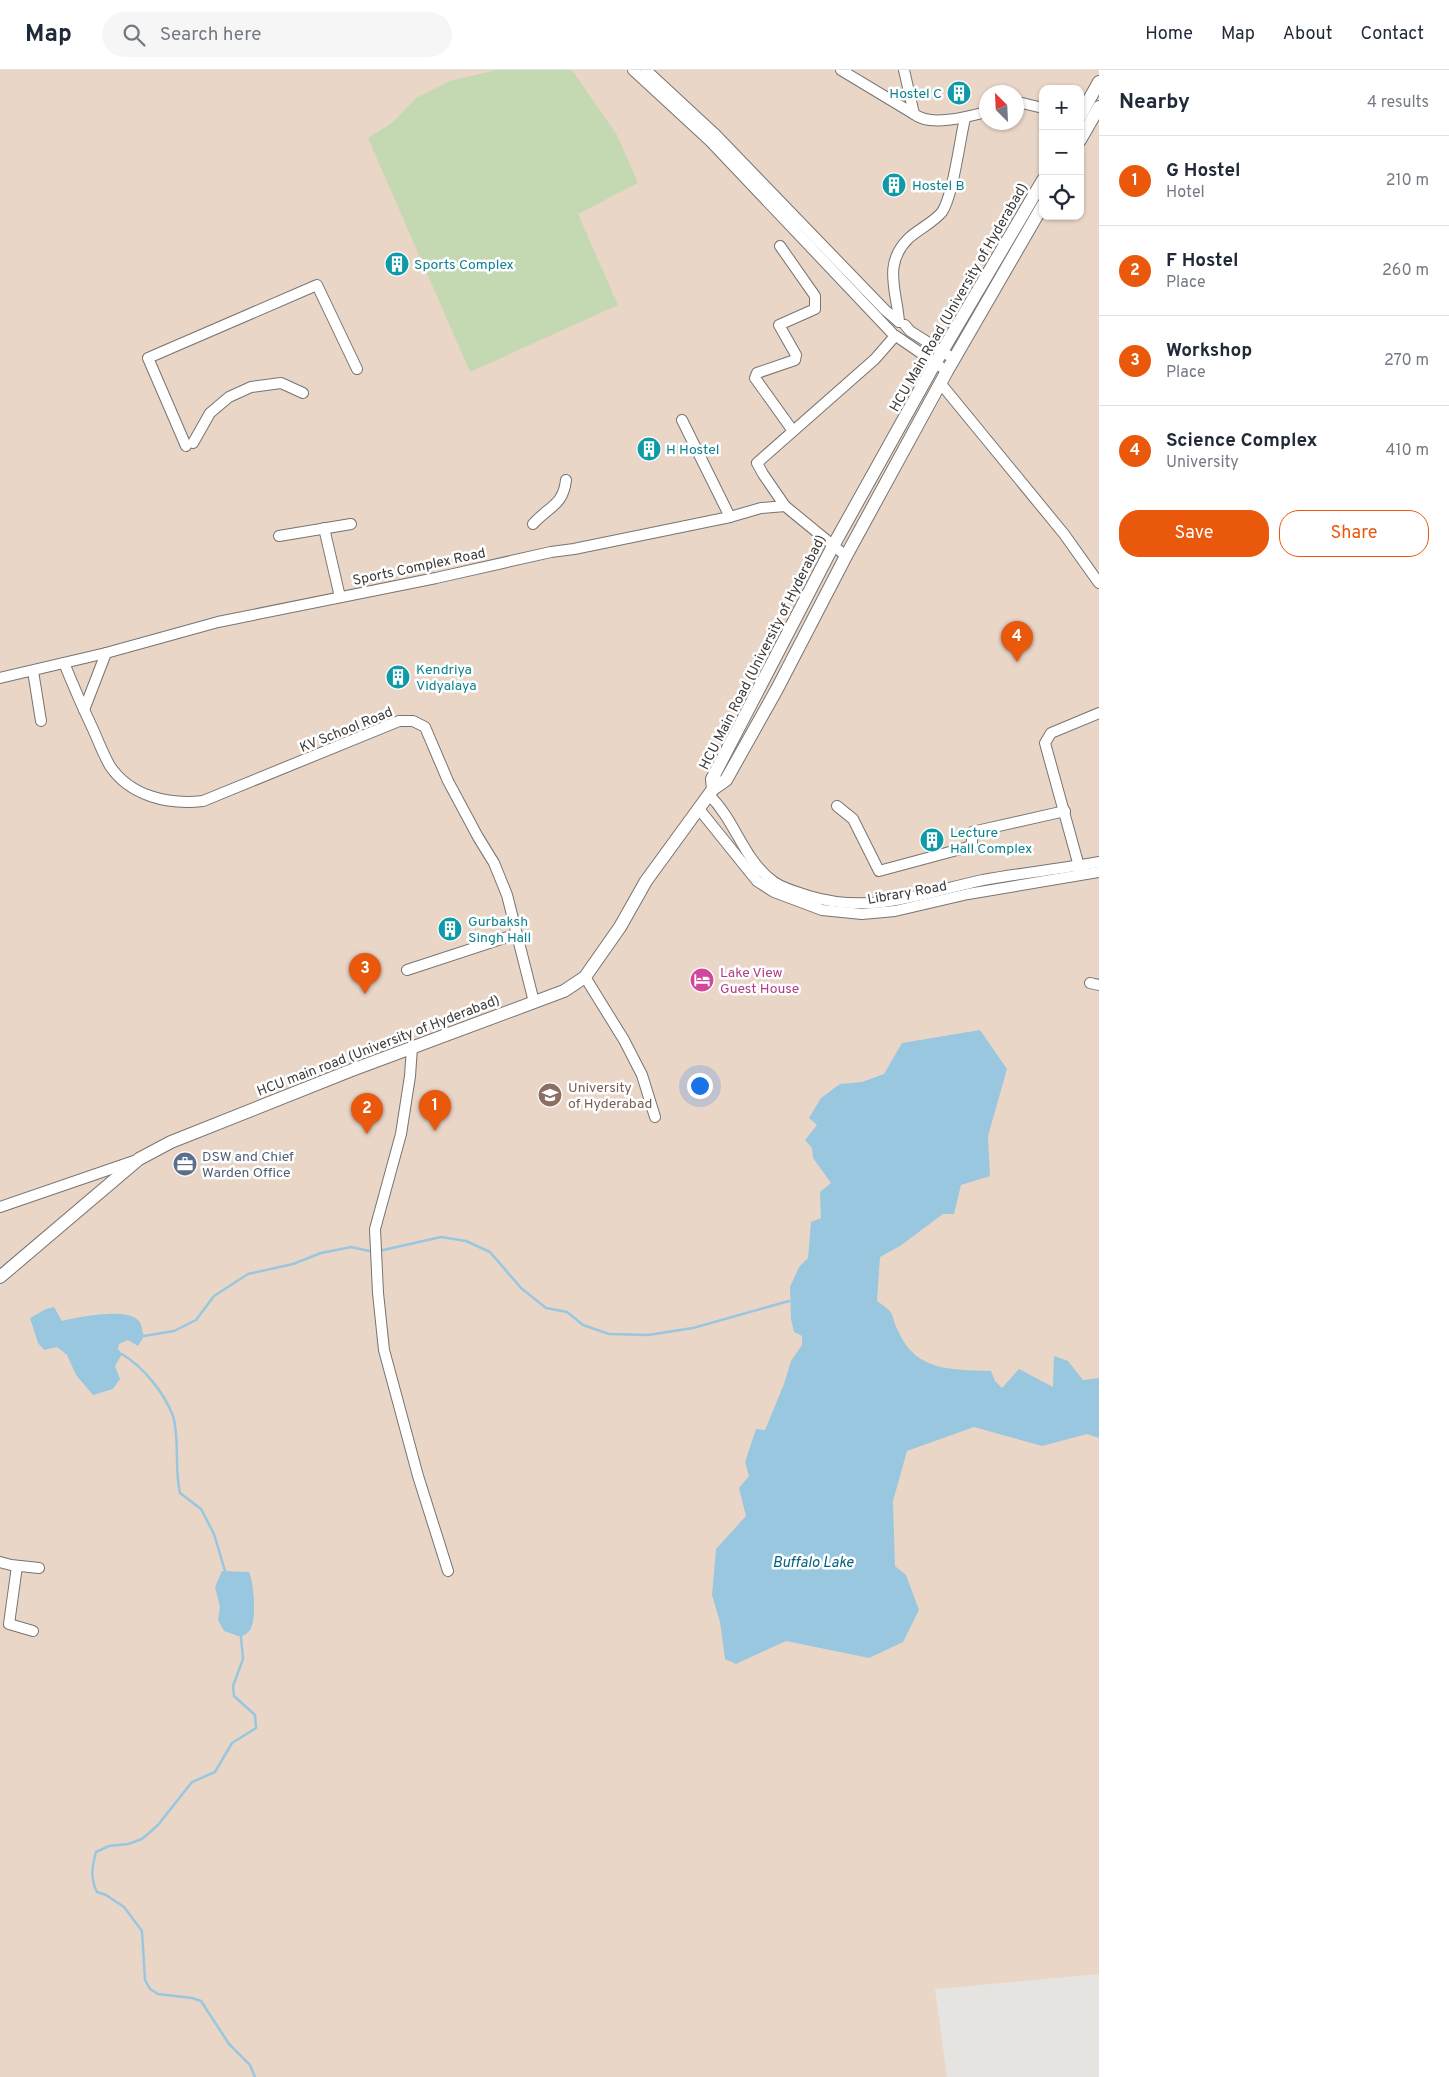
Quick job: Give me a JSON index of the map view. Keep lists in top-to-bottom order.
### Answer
{
  "streets": {
    "street": [
      "HCU Main Road (University of Hyderabad)",
      "Sports Complex Road",
      "KV School Road",
      "Library Road",
      "HCU main road (University of Hyderabad)"
    ]
  },
  "crossings": [
    ["HCU Main Road (University of Hyderabad)", "HCU main road (University of Hyderabad)"],
    ["Sports Complex Road", "KV School Road"],
    ["KV School Road", "HCU main road (University of Hyderabad)"],
    ["Library Road", "HCU main road (University of Hyderabad)"]
  ],
  "water": ["Buffalo Lake"],
  "places": {
    "building": [
      "Hostel C",
      "Hostel B",
      "Sports Complex",
      "H Hostel",
      "Kendriya Vidyalaya",
      "Lecture Hall Complex",
      "Gurbaksh Singh Hall"
    ],
    "hotel": ["Lake View Guest House"],
    "school or university": ["University of Hyderabad"],
    "office": ["DSW and Chief Warden Office"]
  },
  "north": "top left",
  "page": {
    "header": "Map",
    "search": "Search here",
    "nav": [
      "Home",
      "Map",
      "About",
      "Contact"
    ],
    "heading": ["Nearby", "4 results"],
    "map_buttons": ["+", "−"],
    "list": [
      {
        "mark": "1",
        "name": "G Hostel",
        "note": "Hotel",
        "value": "210 m"
      },
      {
        "mark": "2",
        "name": "F Hostel",
        "note": "Place",
        "value": "260 m"
      },
      {
        "mark": "3",
        "name": "Workshop",
        "note": "Place",
        "value": "270 m"
      },
      {
        "mark": "4",
        "name": "Science Complex",
        "note": "University",
        "value": "410 m"
      }
    ],
    "buttons": ["Save", "Share"],
    "pins": [
      "4",
      "3",
      "1",
      "2"
    ]
  }
}
